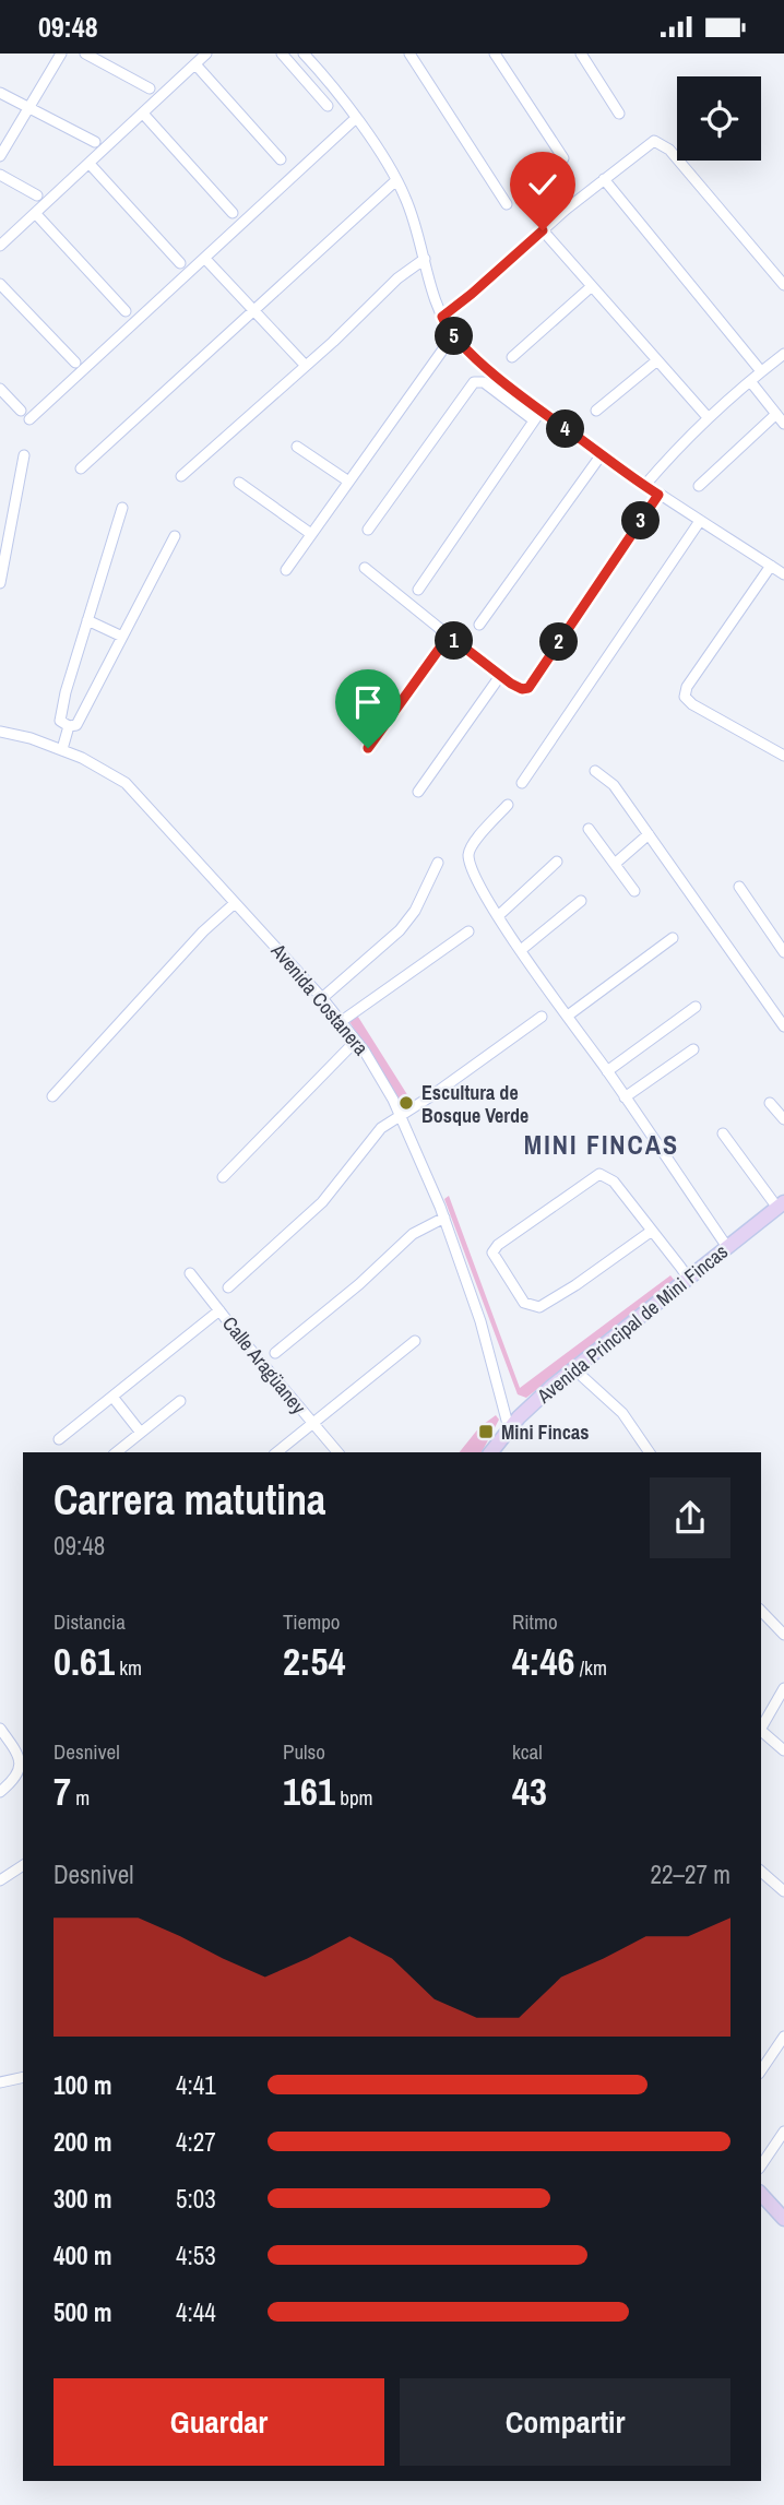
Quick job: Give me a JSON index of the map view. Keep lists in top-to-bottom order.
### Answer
{
  "streets": {
    "street": ["Avenida Costanera", "Avenida Principal de Mini Fincas", "Calle Aragüaney"]
  },
  "crossings": [
    ["Avenida Costanera", "Avenida Principal de Mini Fincas"]
  ],
  "districts": ["MINI FINCAS"],
  "places": {
    "other": ["Escultura de Bosque Verde"],
    "transit": ["Mini Fincas"]
  },
  "page": {
    "status": "09:48",
    "pins": [
      "5",
      "4",
      "3",
      "1",
      "2"
    ],
    "heading": ["Carrera matutina", "09:48"],
    "stats": [
      ["Distancia", "0.61 km"],
      ["Tiempo", "2:54"],
      ["Ritmo", "4:46 /km"],
      ["Desnivel", "7 m"],
      ["Pulso", "161 bpm"],
      ["kcal", "43"]
    ],
    "chart": ["Desnivel", "22–27 m"],
    "list": [
      {
        "name": "100 m",
        "note": "4:41"
      },
      {
        "name": "200 m",
        "note": "4:27"
      },
      {
        "name": "300 m",
        "note": "5:03"
      },
      {
        "name": "400 m",
        "note": "4:53"
      },
      {
        "name": "500 m",
        "note": "4:44"
      }
    ],
    "buttons": ["Guardar", "Compartir"]
  }
}
